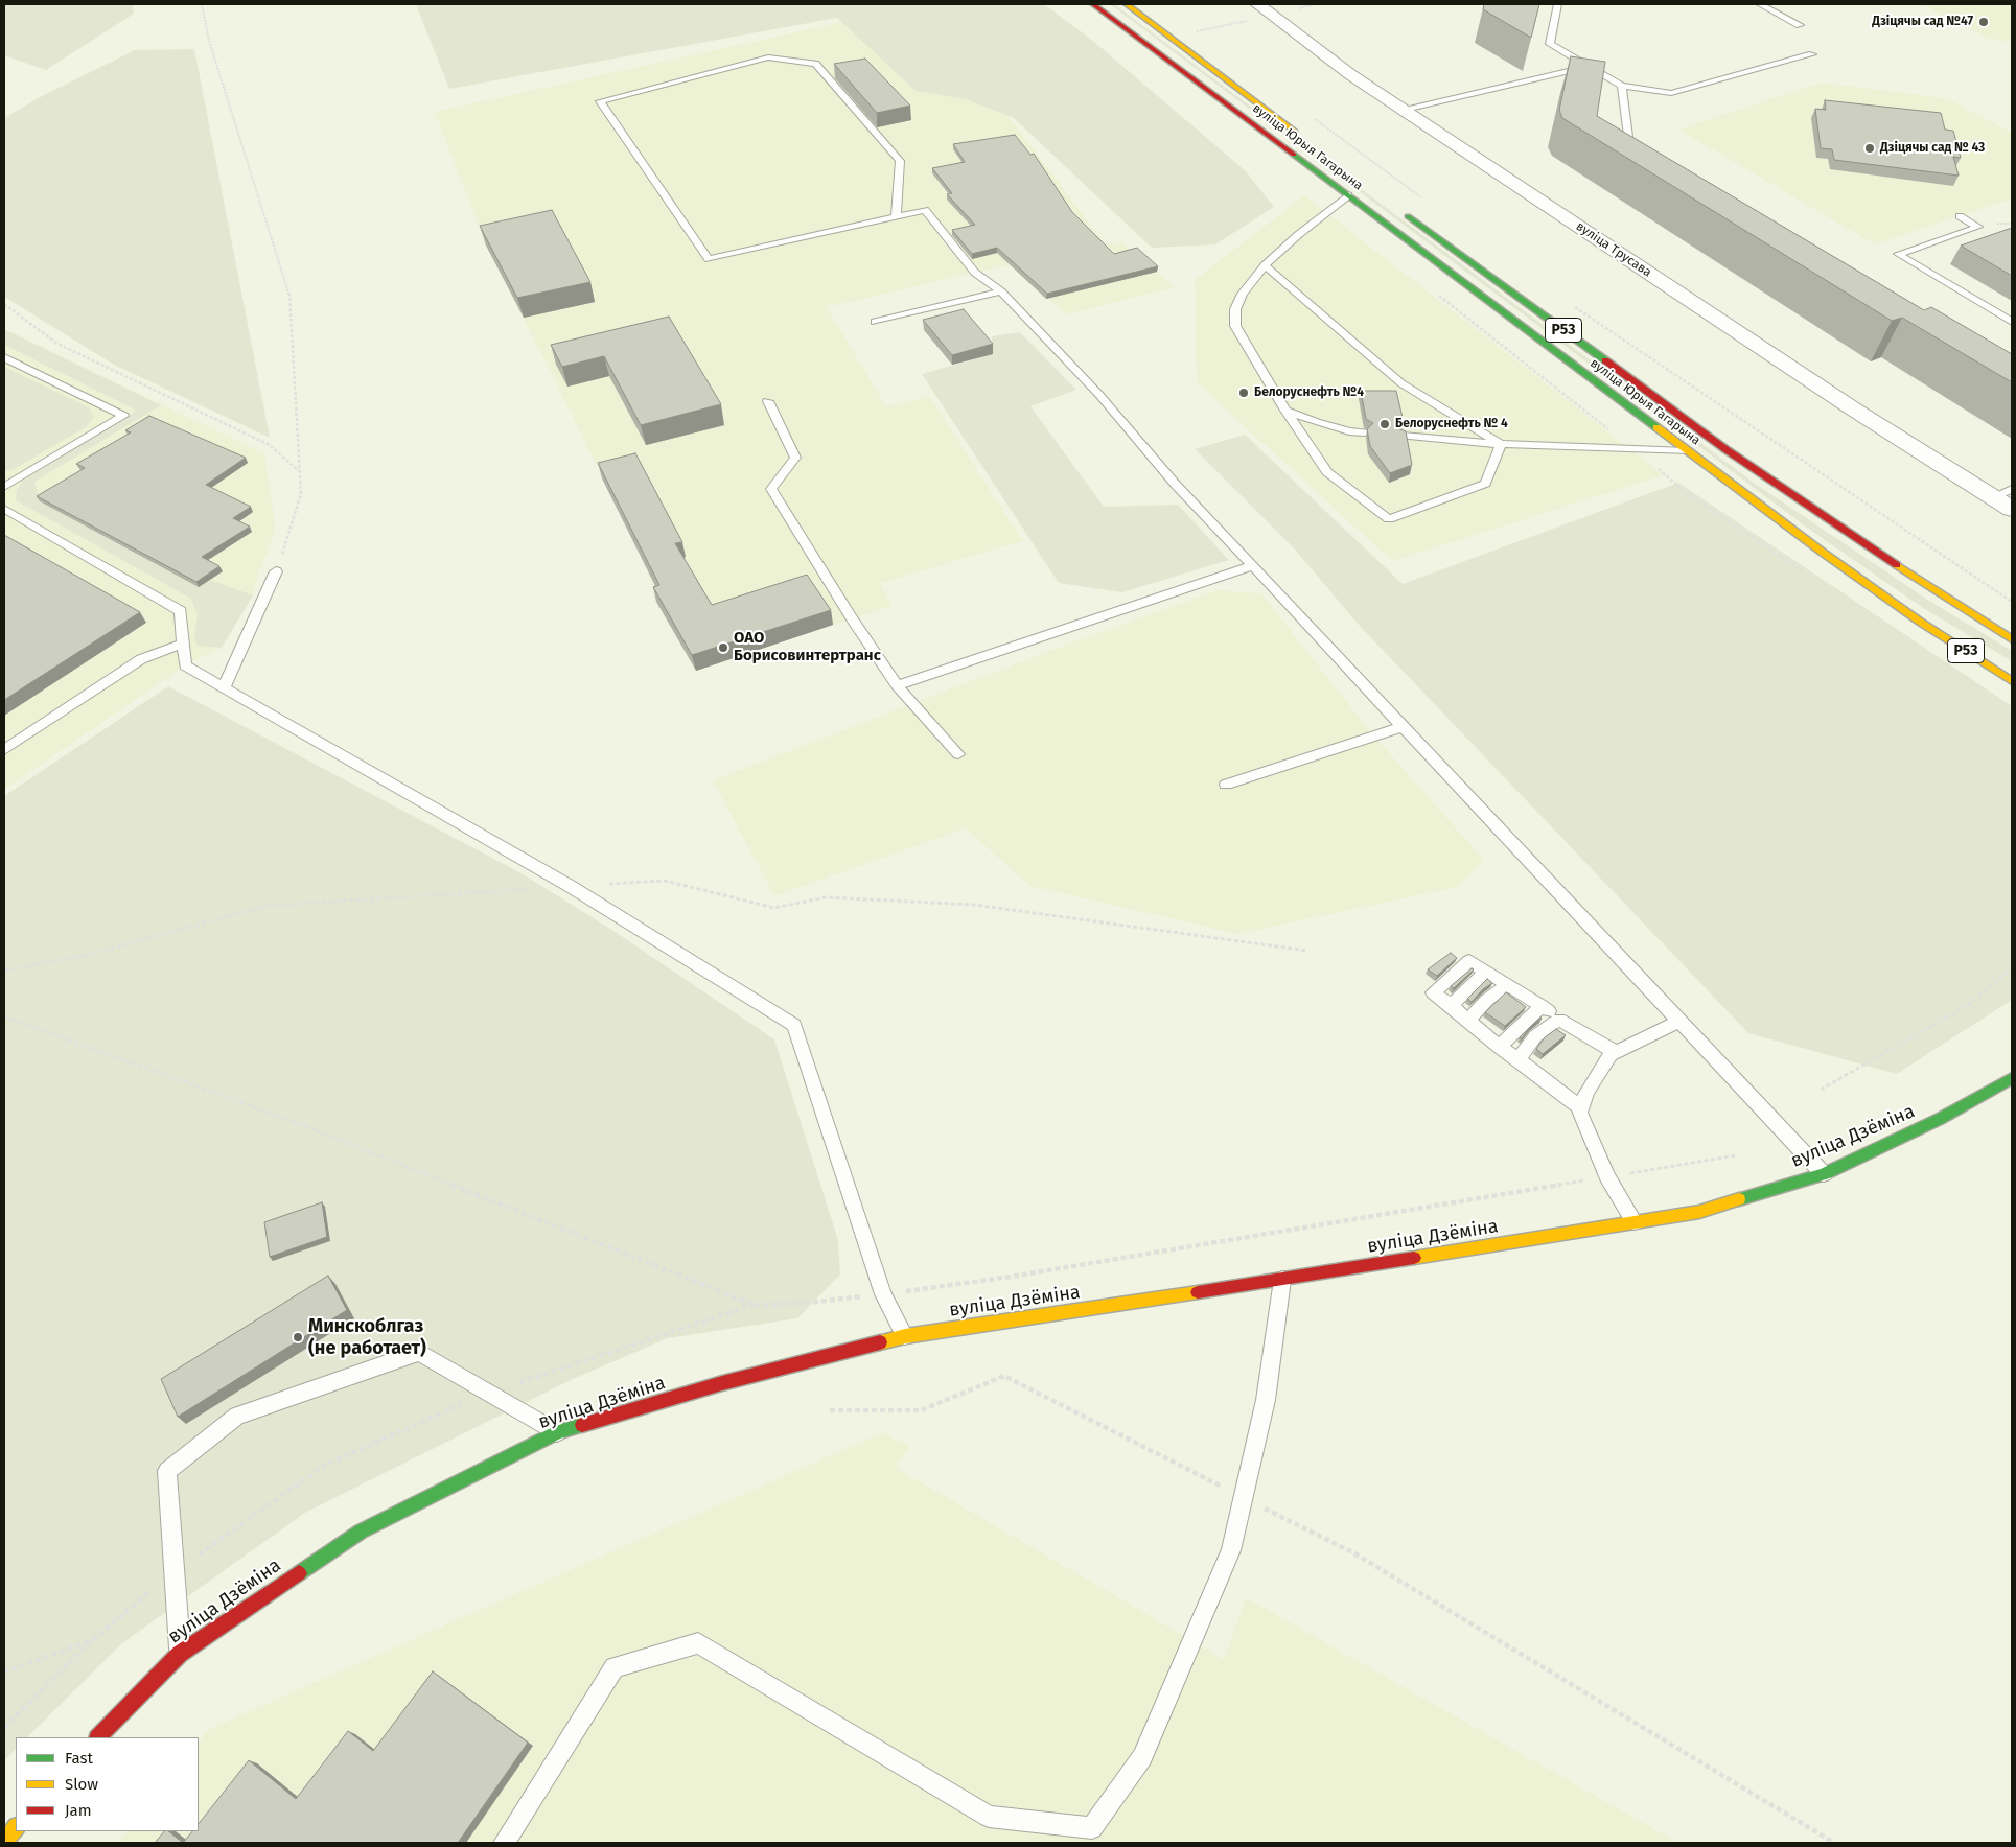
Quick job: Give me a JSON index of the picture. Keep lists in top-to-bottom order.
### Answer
{
  "streets": {
    "main road": ["вуліца Юрыя Гагарына", "Р53", "вуліца Дзёміна"],
    "street": ["вуліца Трусава"]
  },
  "places": [
    "Дзіцячы сад №47",
    "Дзіцячы сад № 43",
    "Белоруснефть №4",
    "Белоруснефть № 4",
    "ОАО Борисовинтертранс",
    "Минскоблгаз (не работает)"
  ],
  "legend": ["Fast", "Slow", "Jam"]
}
